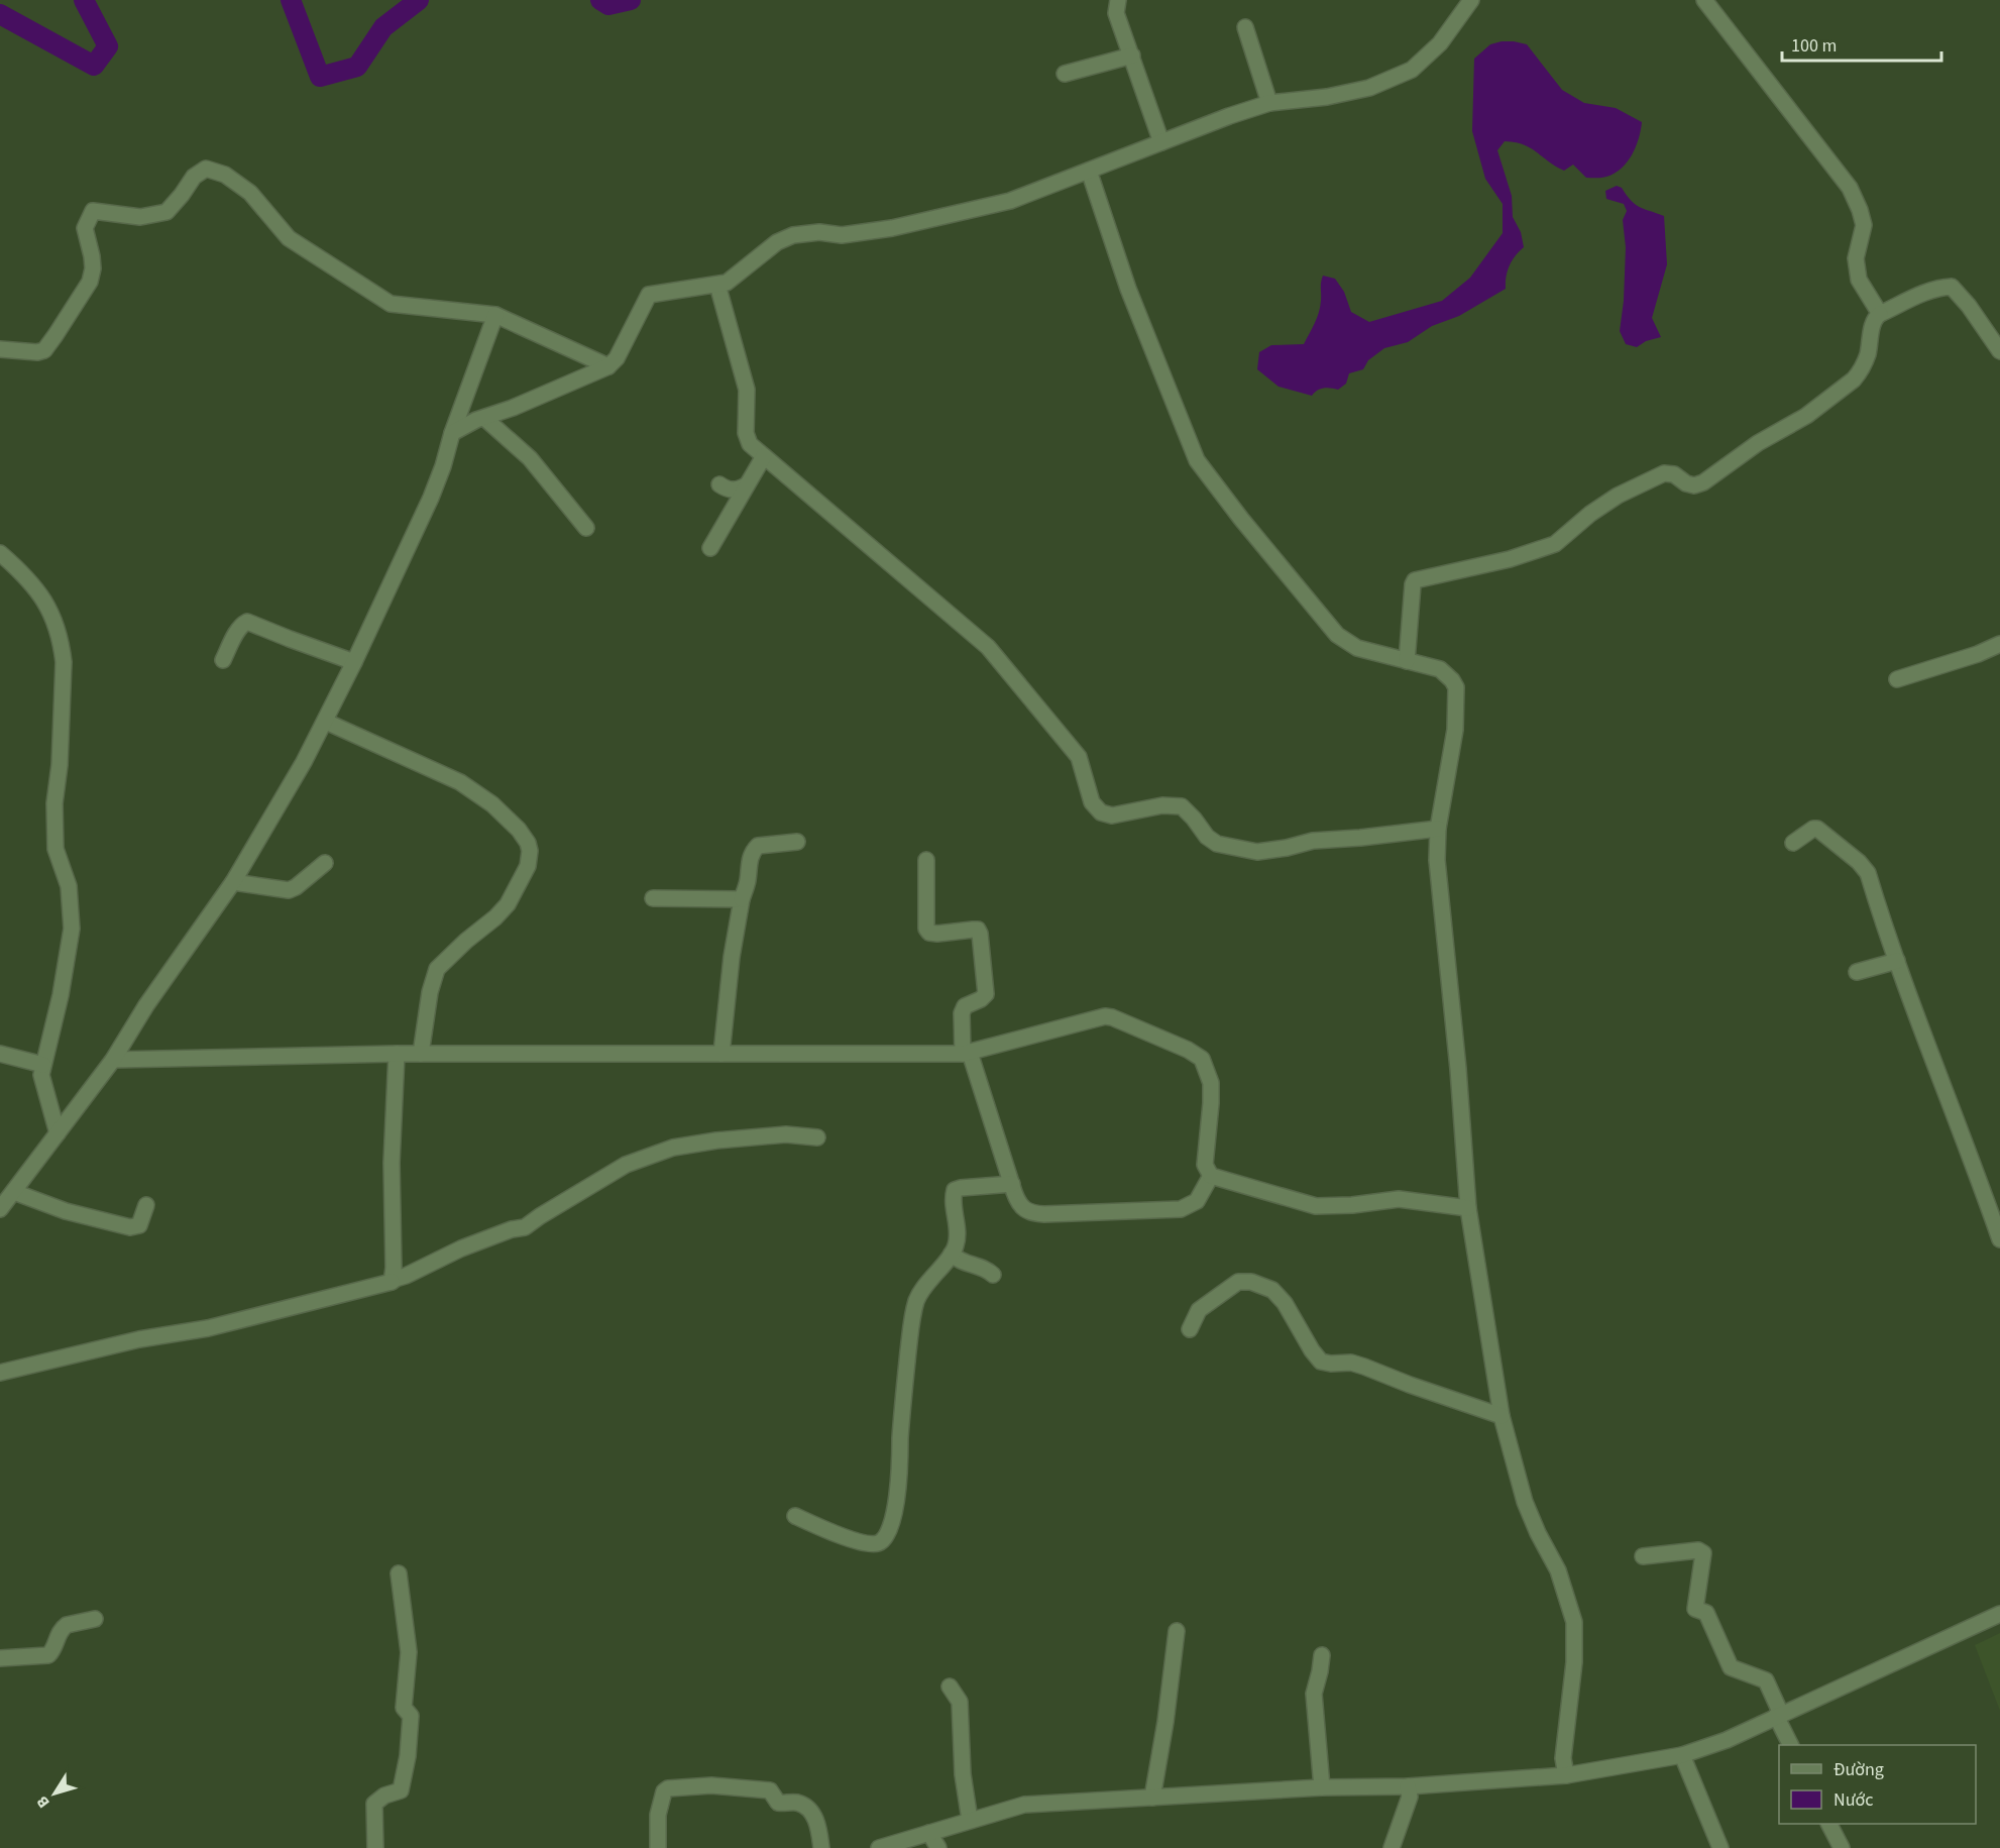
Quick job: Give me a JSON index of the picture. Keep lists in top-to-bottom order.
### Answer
{
  "legend": ["Đường", "Nước"],
  "scale_bar": "100 m",
  "north": "bottom left"
}
